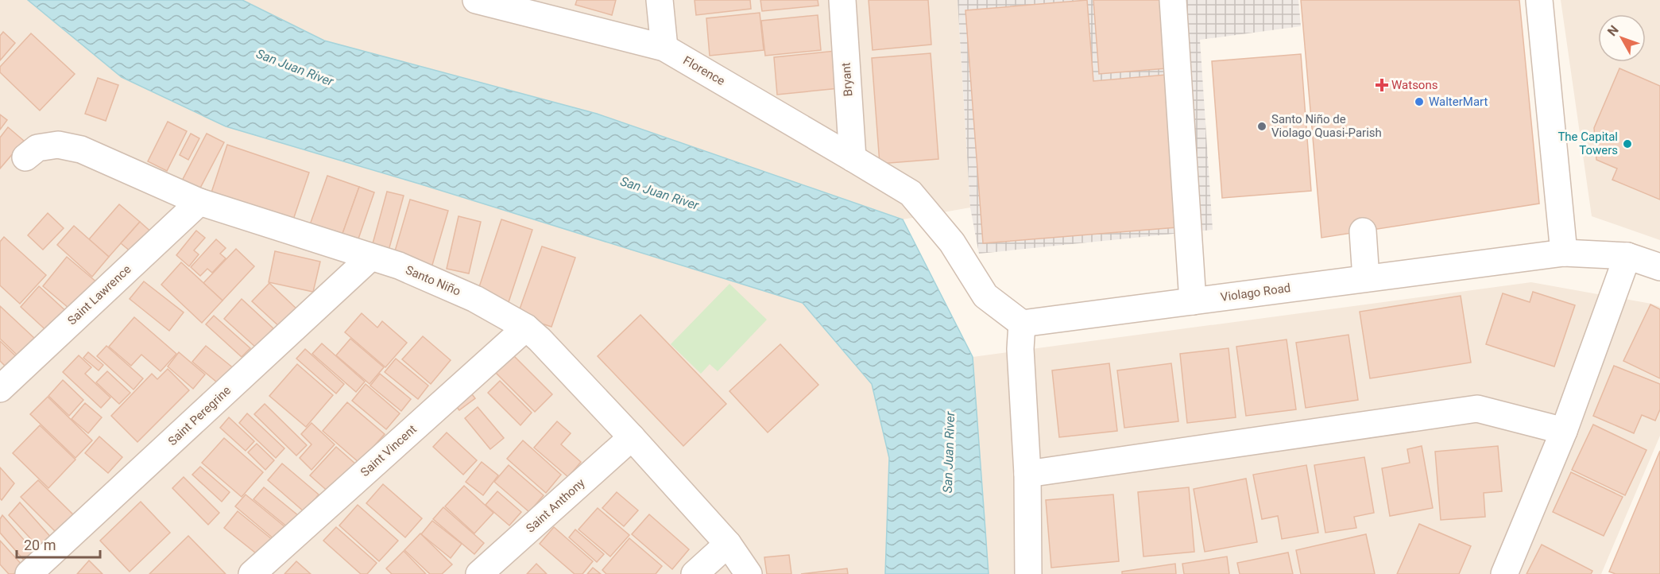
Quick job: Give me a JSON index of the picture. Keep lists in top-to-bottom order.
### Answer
{
  "streets": {
    "street": [
      "Florence",
      "Bryant",
      "Santo Niño",
      "Violago Road",
      "Saint Lawrence",
      "Saint Peregrine",
      "Saint Vincent",
      "Saint Anthony"
    ]
  },
  "crossings": [
    ["Florence", "Bryant"],
    ["Florence", "Violago Road"],
    ["Santo Niño", "Saint Lawrence"],
    ["Santo Niño", "Saint Peregrine"],
    ["Santo Niño", "Saint Vincent"],
    ["Santo Niño", "Saint Anthony"]
  ],
  "water": ["San Juan River"],
  "places": {
    "health": ["Watsons"],
    "other": ["WalterMart", "Santo Niño de Violago Quasi-Parish", "The Capital Towers"]
  },
  "scale_bar": "20 m",
  "north": "top left"
}
